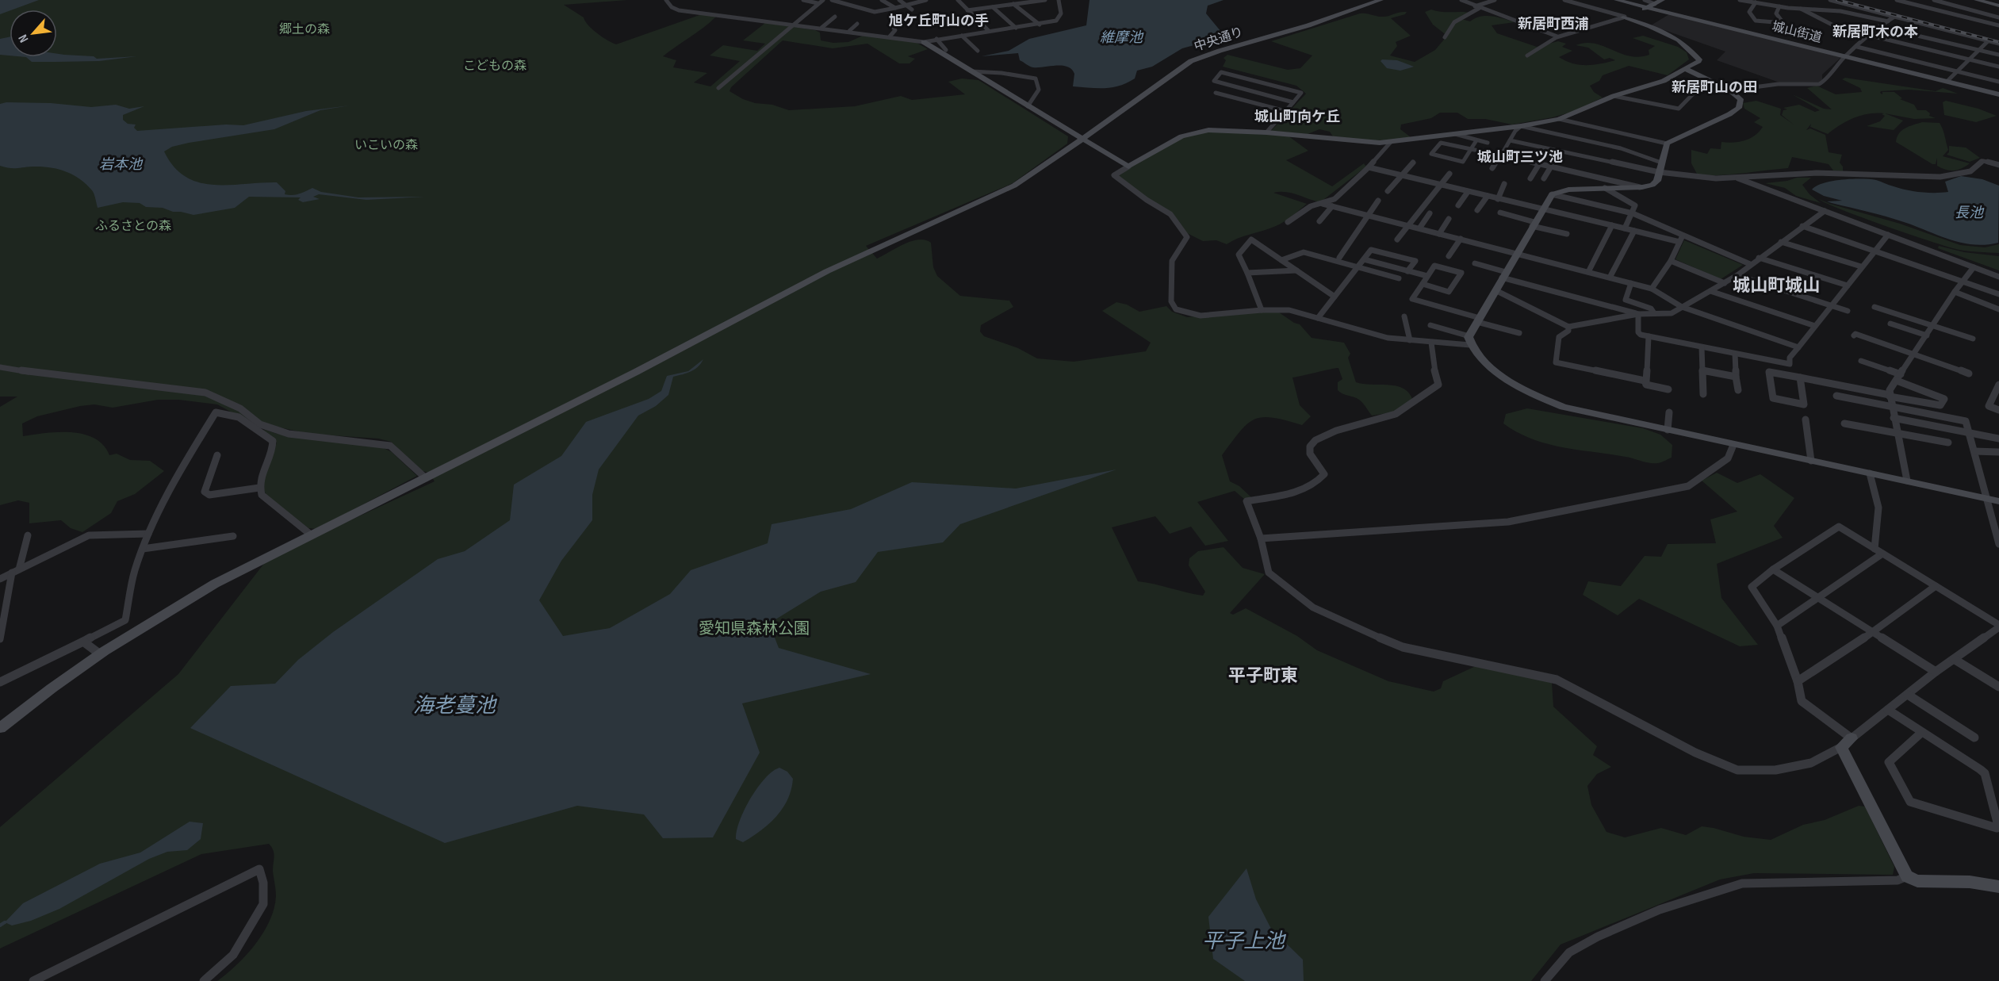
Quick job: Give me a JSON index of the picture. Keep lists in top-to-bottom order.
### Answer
{
  "streets": {
    "street": ["城山街道", "中央通り"]
  },
  "districts": [
    "旭ケ丘町山の手",
    "新居町西浦",
    "新居町木の本",
    "新居町山の田",
    "城山町向ケ丘",
    "城山町三ツ池",
    "城山町城山",
    "平子町東"
  ],
  "water": [
    "維摩池",
    "岩本池",
    "長池",
    "海老蔓池",
    "平子上池"
  ],
  "parks": [
    "郷土の森",
    "こどもの森",
    "いこいの森",
    "ふるさとの森",
    "愛知県森林公園"
  ],
  "north": "bottom left"
}
